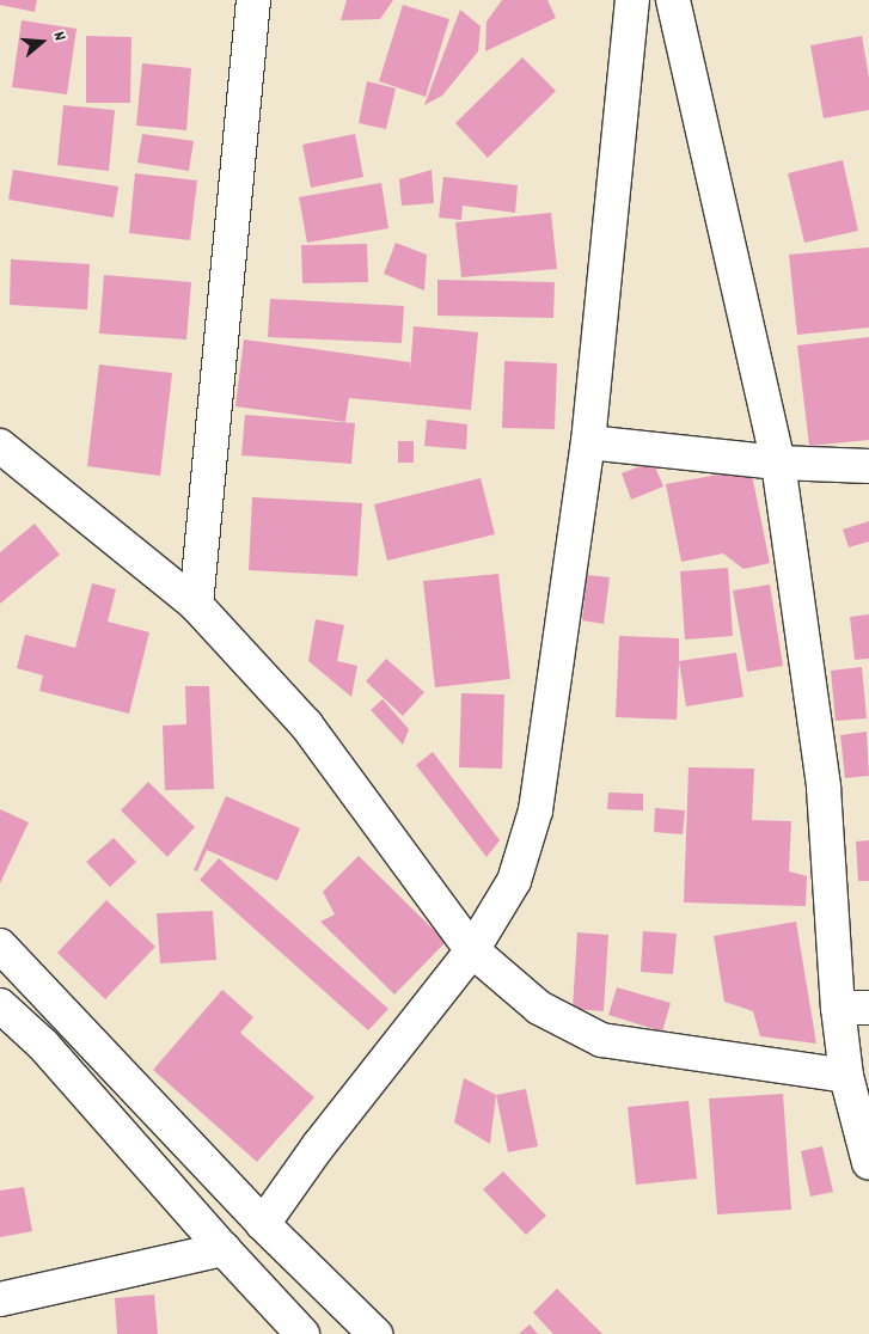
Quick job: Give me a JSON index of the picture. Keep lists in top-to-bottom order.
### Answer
{
  "north": "right"
}
